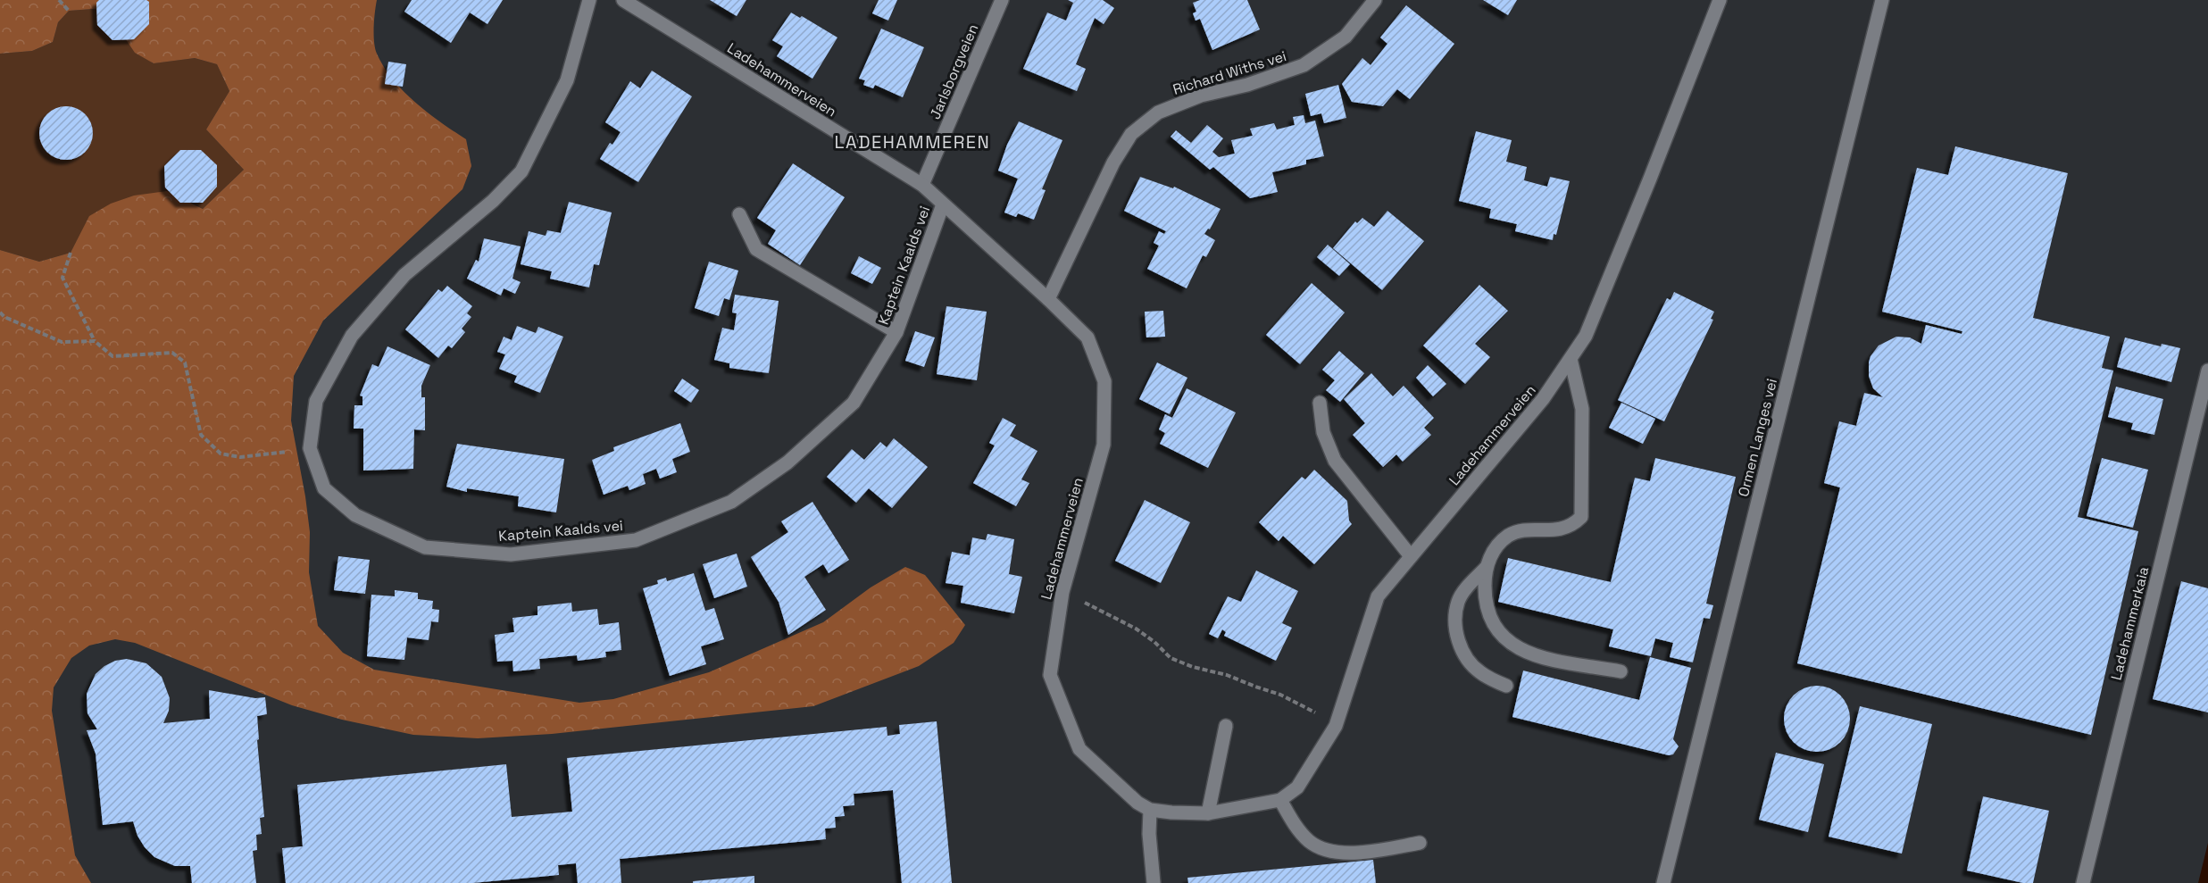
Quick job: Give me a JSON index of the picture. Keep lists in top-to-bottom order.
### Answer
{
  "streets": {
    "street": [
      "Jarlsborgveien",
      "Richard Withs vei",
      "Ladehammerveien",
      "Kaptein Kaalds vei",
      "Ormen Langes vei",
      "Ladehammerkaia"
    ]
  },
  "crossings": [
    ["Jarlsborgveien", "Ladehammerveien"],
    ["Richard Withs vei", "Ladehammerveien"],
    ["Ladehammerveien", "Kaptein Kaalds vei"]
  ],
  "districts": ["LADEHAMMEREN"]
}
